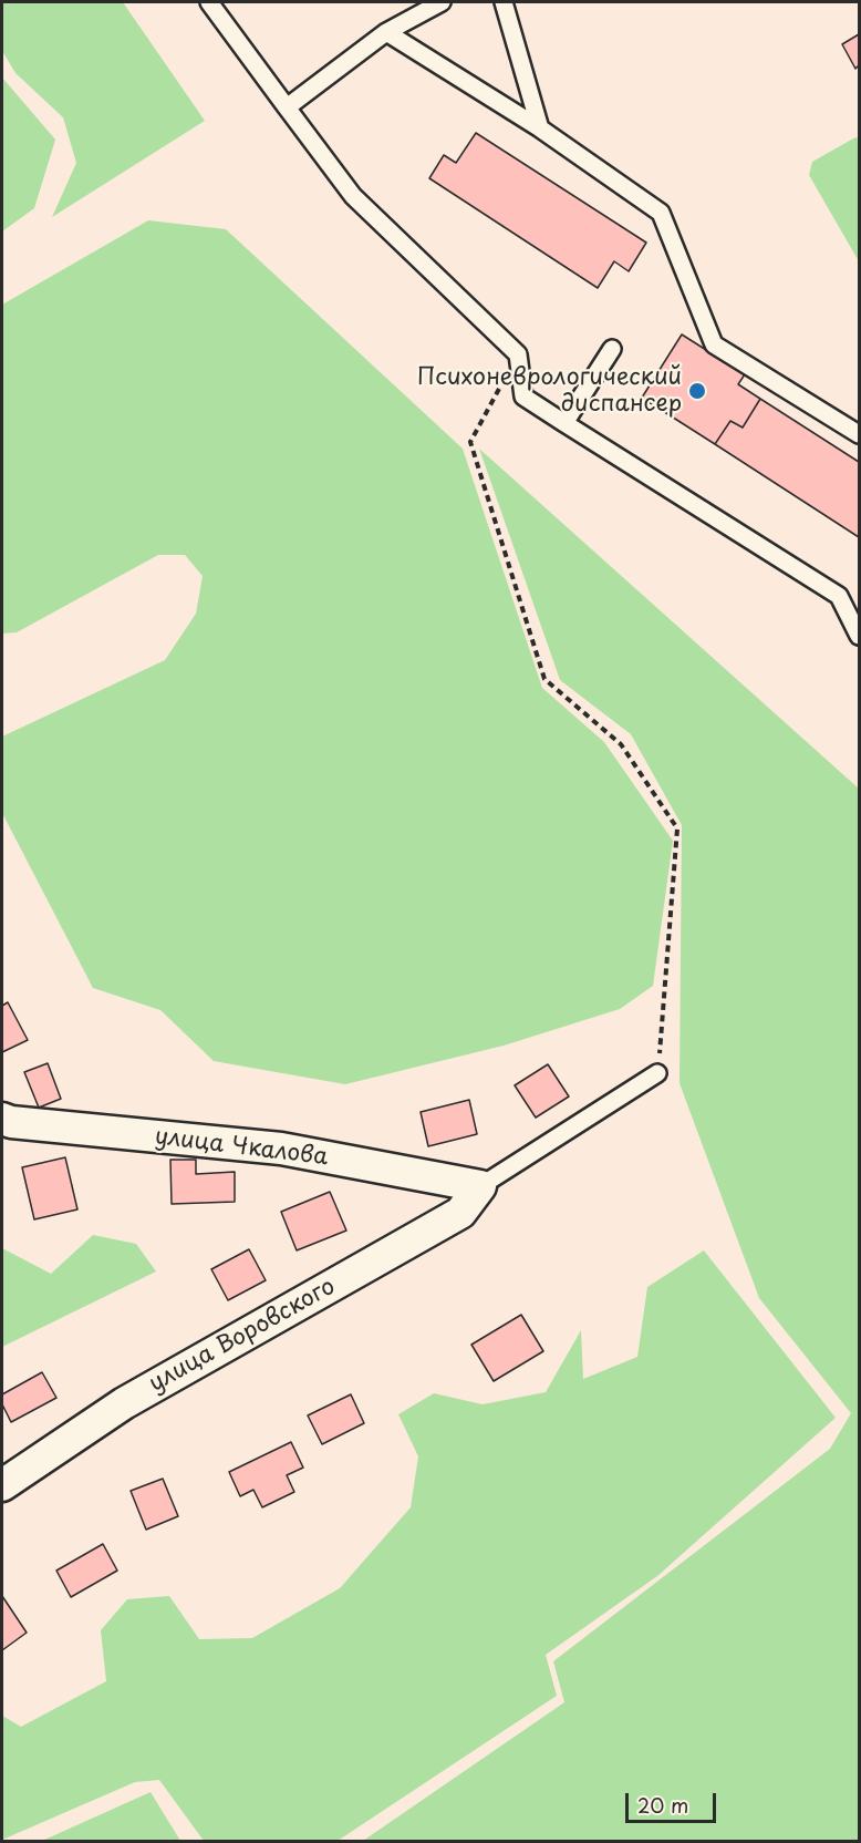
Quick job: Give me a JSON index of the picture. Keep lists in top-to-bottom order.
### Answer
{
  "streets": {
    "street": ["улица Чкалова", "улица Воровского"]
  },
  "crossings": [
    ["улица Чкалова", "улица Воровского"]
  ],
  "places": ["Психоневрологический диспансер"],
  "scale_bar": "20 m"
}
